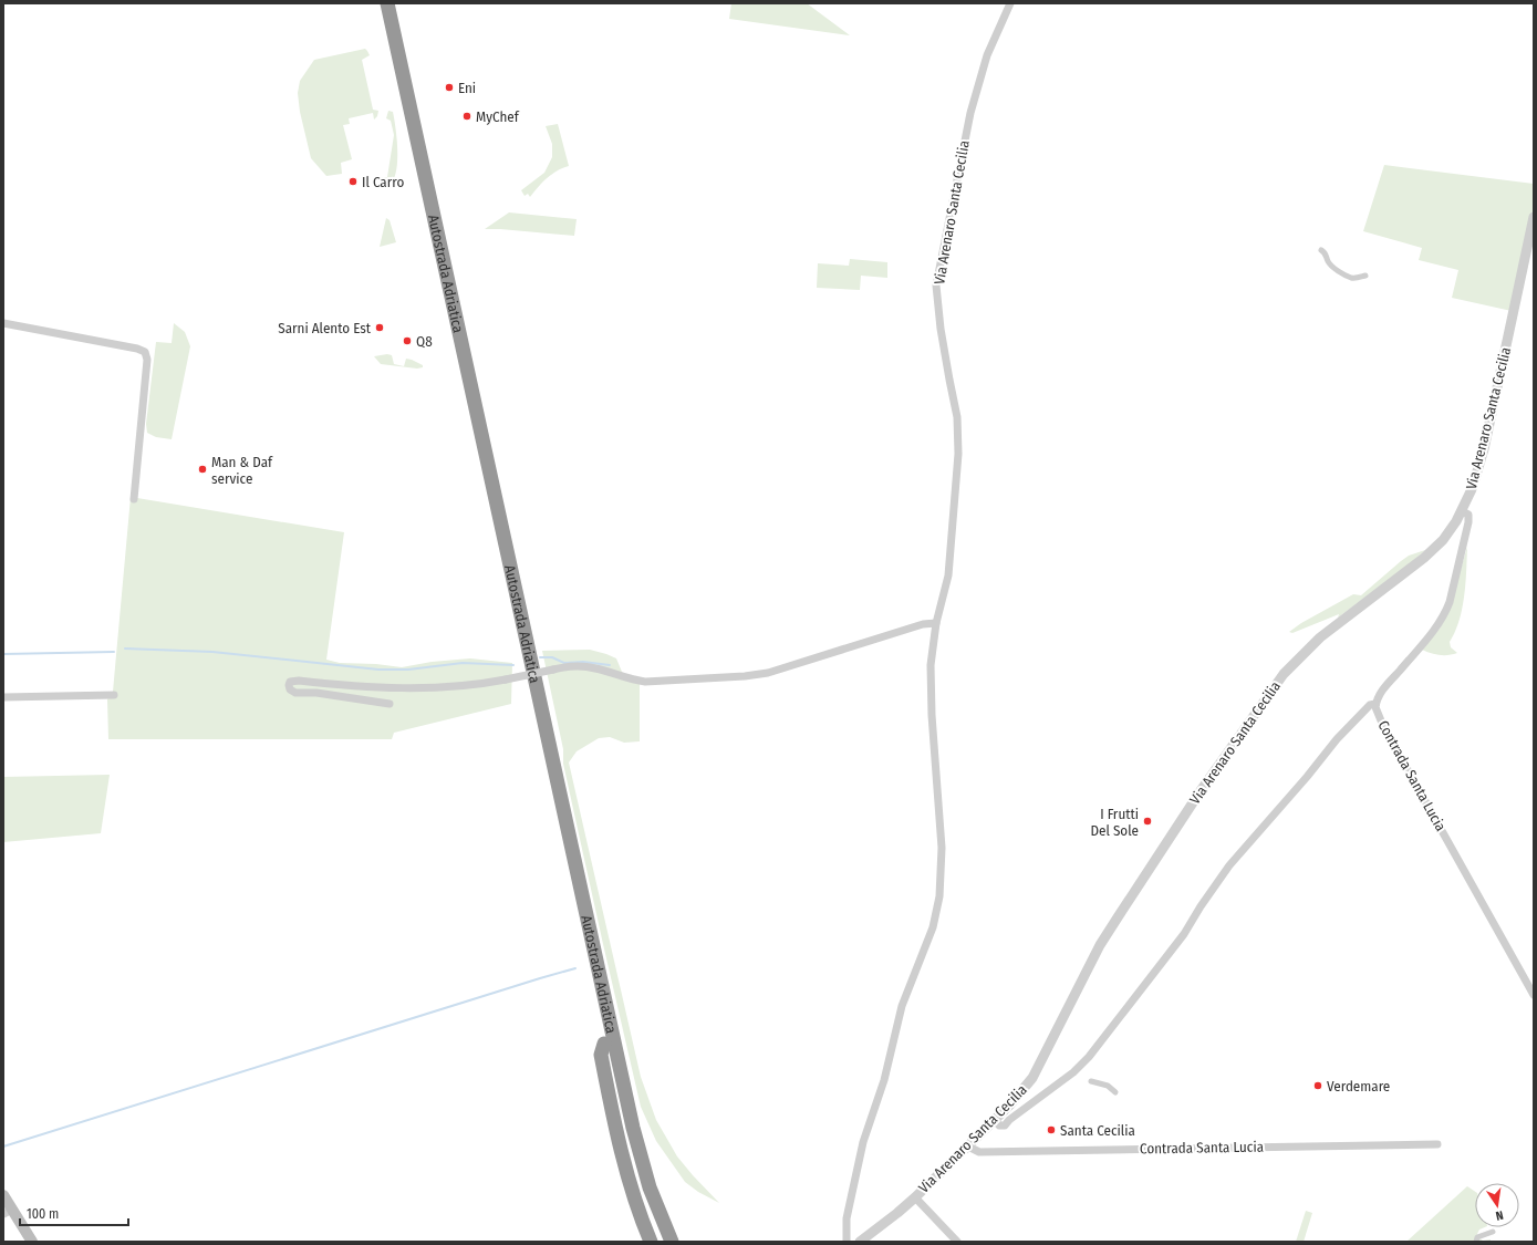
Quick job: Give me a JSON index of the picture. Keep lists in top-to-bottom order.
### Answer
{
  "streets": {
    "highway": ["Autostrada Adriatica"],
    "street": ["Via Arenaro Santa Cecilia", "Contrada Santa Lucia"]
  },
  "crossings": [
    ["Via Arenaro Santa Cecilia", "Contrada Santa Lucia"]
  ],
  "places": [
    "Eni",
    "MyChef",
    "Il Carro",
    "Sarni Alento Est",
    "Q8",
    "Man & Daf service",
    "I Frutti Del Sole",
    "Verdemare",
    "Santa Cecilia"
  ],
  "scale_bar": "100 m",
  "north": "bottom"
}
